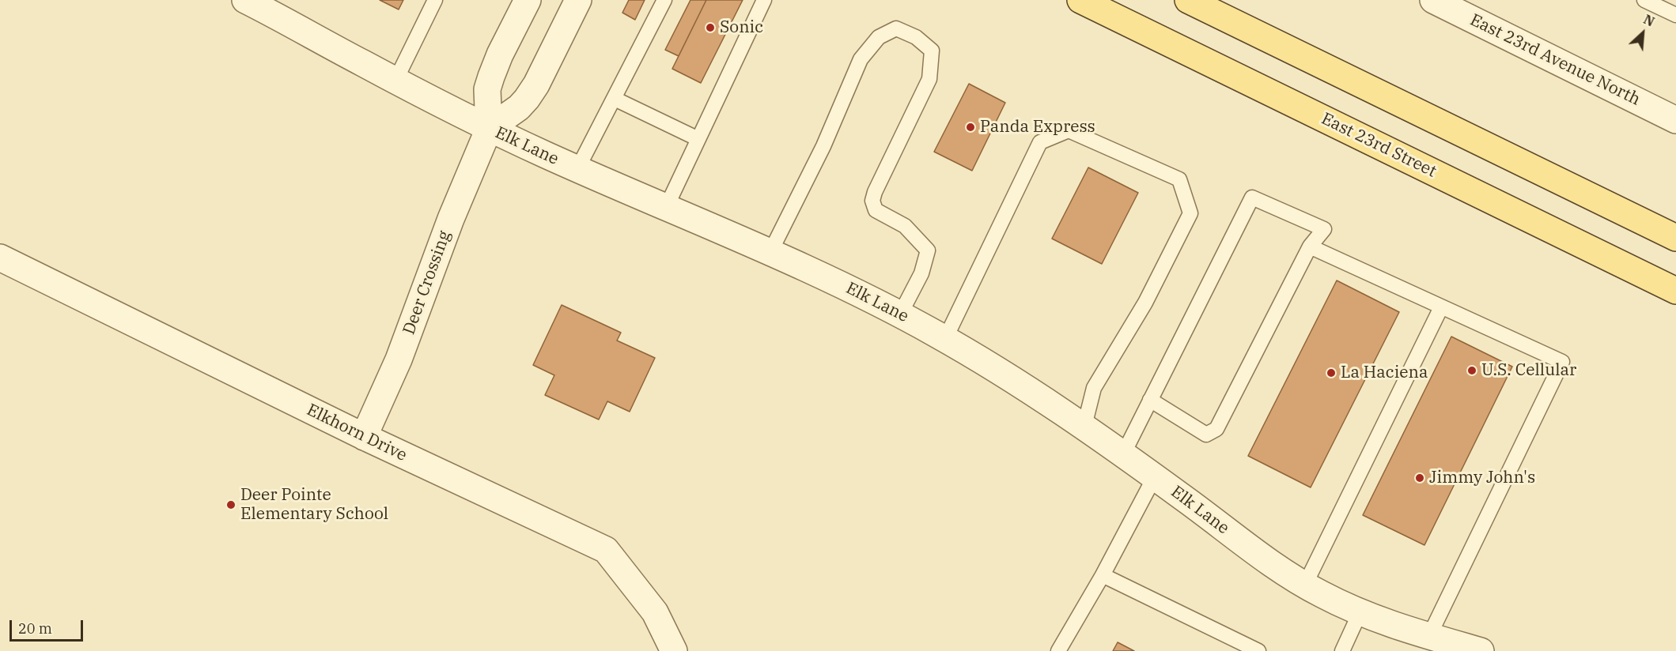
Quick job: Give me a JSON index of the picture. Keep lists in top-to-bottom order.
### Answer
{
  "streets": {
    "main road": ["East 23rd Street"],
    "street": [
      "East 23rd Avenue North",
      "Elk Lane",
      "Deer Crossing",
      "Elkhorn Drive"
    ]
  },
  "crossings": [
    ["Elk Lane", "Deer Crossing"],
    ["Deer Crossing", "Elkhorn Drive"]
  ],
  "places": [
    "Sonic",
    "Panda Express",
    "U.S. Cellular",
    "La Haciena",
    "Jimmy John's",
    "Deer Pointe Elementary School"
  ],
  "scale_bar": "20 m",
  "north": "top right"
}
